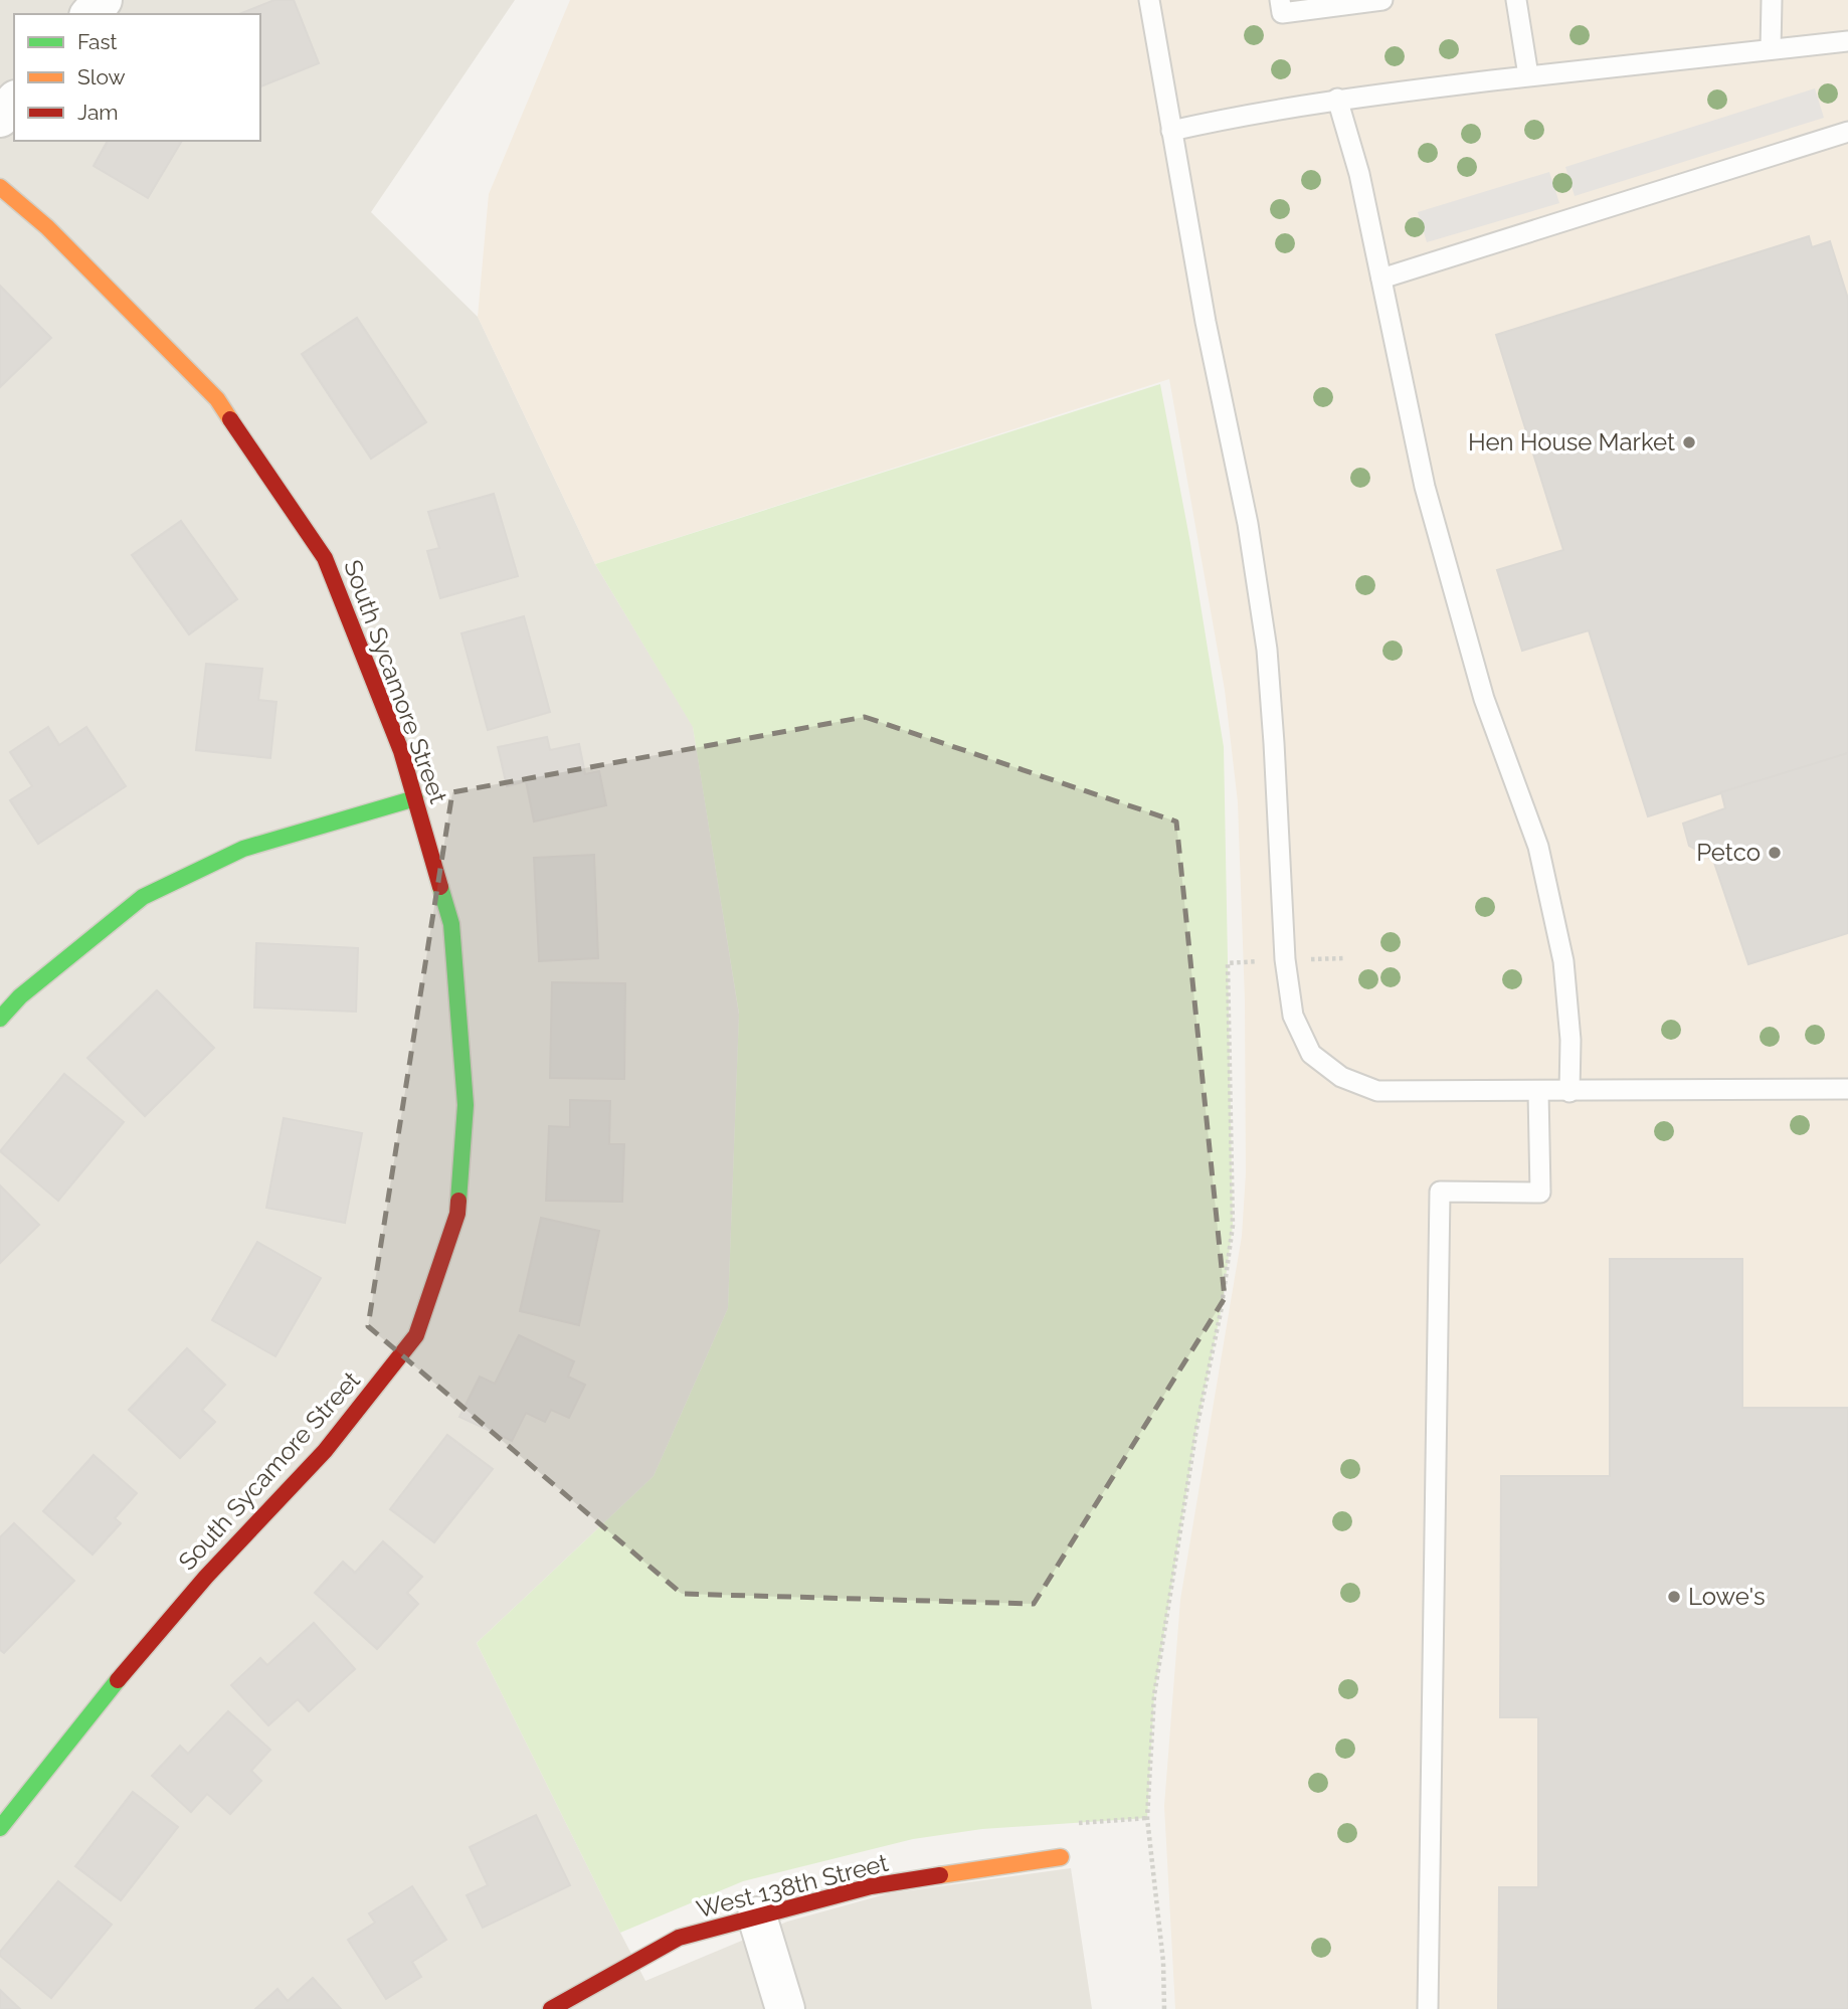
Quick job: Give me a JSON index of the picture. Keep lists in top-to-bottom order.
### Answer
{
  "streets": {
    "street": ["South Sycamore Street", "West 138th Street"]
  },
  "places": ["Hen House Market", "Petco", "Lowe's"],
  "legend": ["Fast", "Slow", "Jam"]
}
